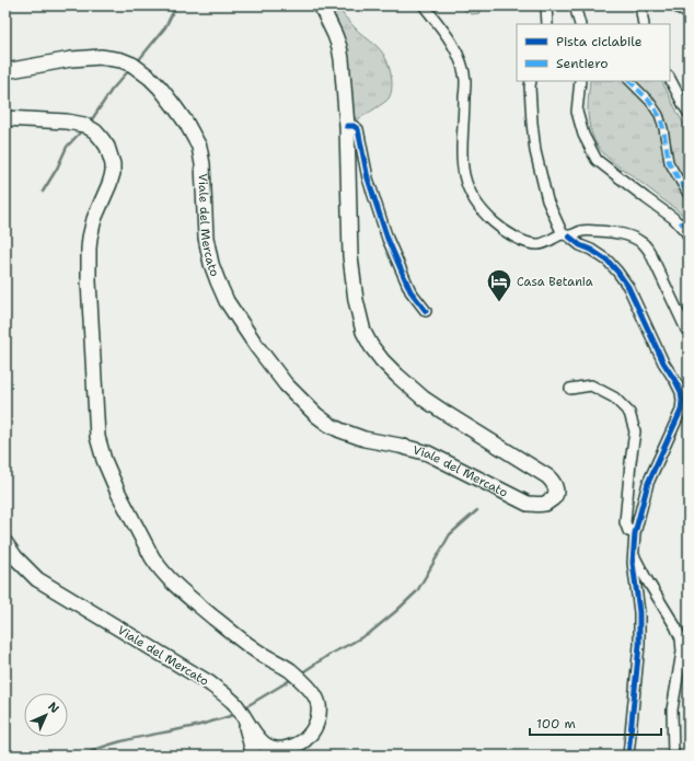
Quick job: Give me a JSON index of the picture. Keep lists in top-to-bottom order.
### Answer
{
  "streets": {
    "main road": ["Viale del Mercato"]
  },
  "places": {
    "hotel": ["Casa Betania"]
  },
  "legend": ["Pista ciclabile", "Sentiero"],
  "scale_bar": "100 m",
  "north": "top right"
}
